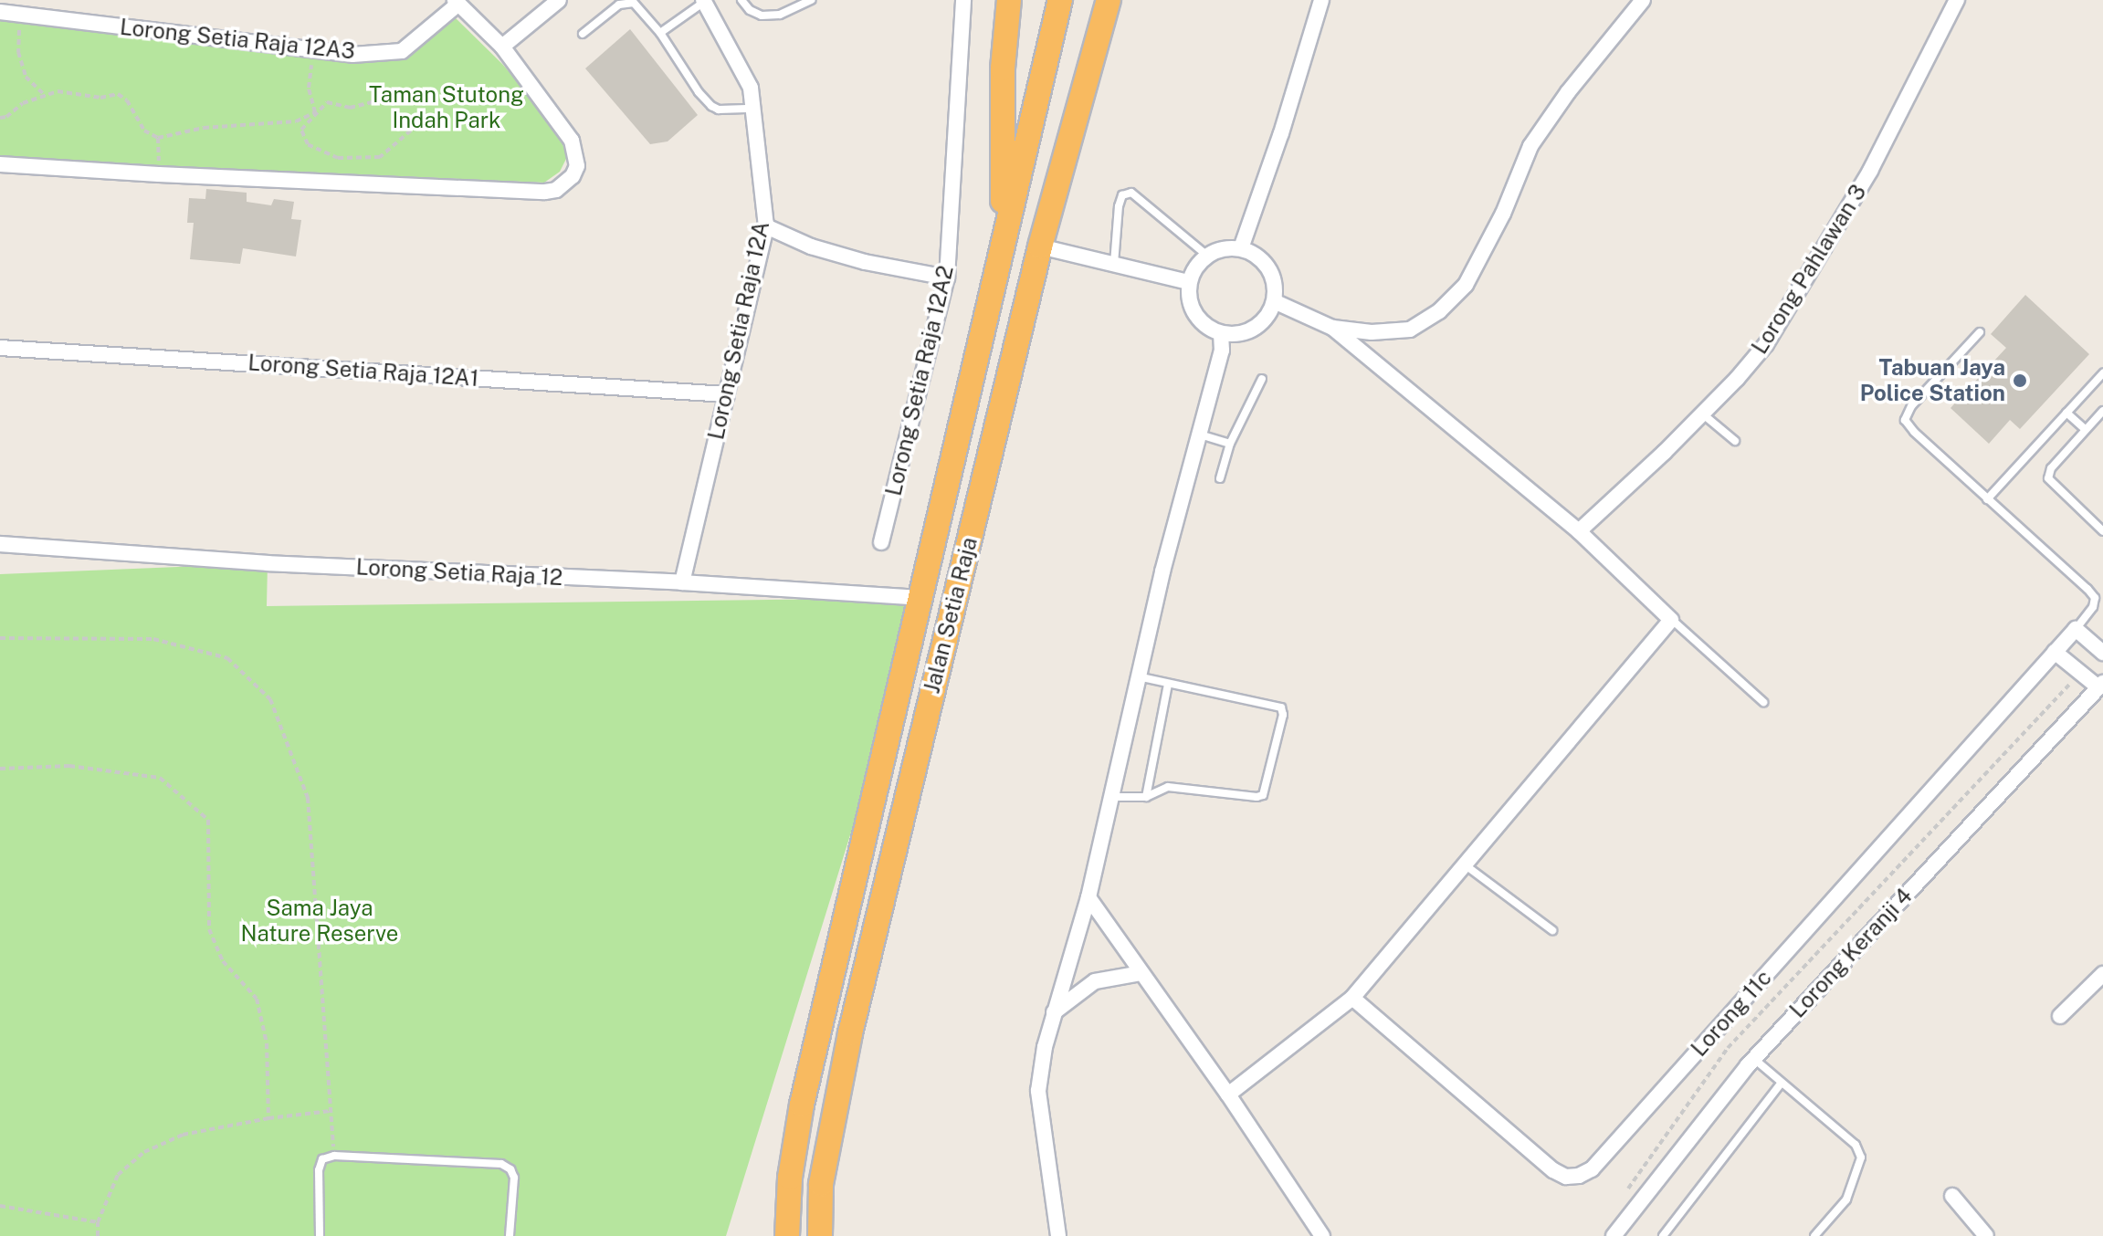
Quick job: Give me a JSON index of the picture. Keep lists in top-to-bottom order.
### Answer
{
  "streets": {
    "highway": ["Jalan Setia Raja"],
    "street": [
      "Lorong Setia Raja 12A3",
      "Lorong Pahlawan 3",
      "Lorong Setia Raja 12A",
      "Lorong Setia Raja 12A1",
      "Lorong Setia Raja 12A2",
      "Lorong Setia Raja 12",
      "Lorong Keranji 4",
      "Lorong 11c"
    ]
  },
  "crossings": [
    ["Lorong Setia Raja 12A", "Lorong Setia Raja 12A1"],
    ["Lorong Setia Raja 12A", "Lorong Setia Raja 12"],
    ["Lorong Setia Raja 12", "Jalan Setia Raja"]
  ],
  "parks": ["Taman Stutong Indah Park", "Sama Jaya Nature Reserve"],
  "places": ["Tabuan Jaya Police Station"]
}
